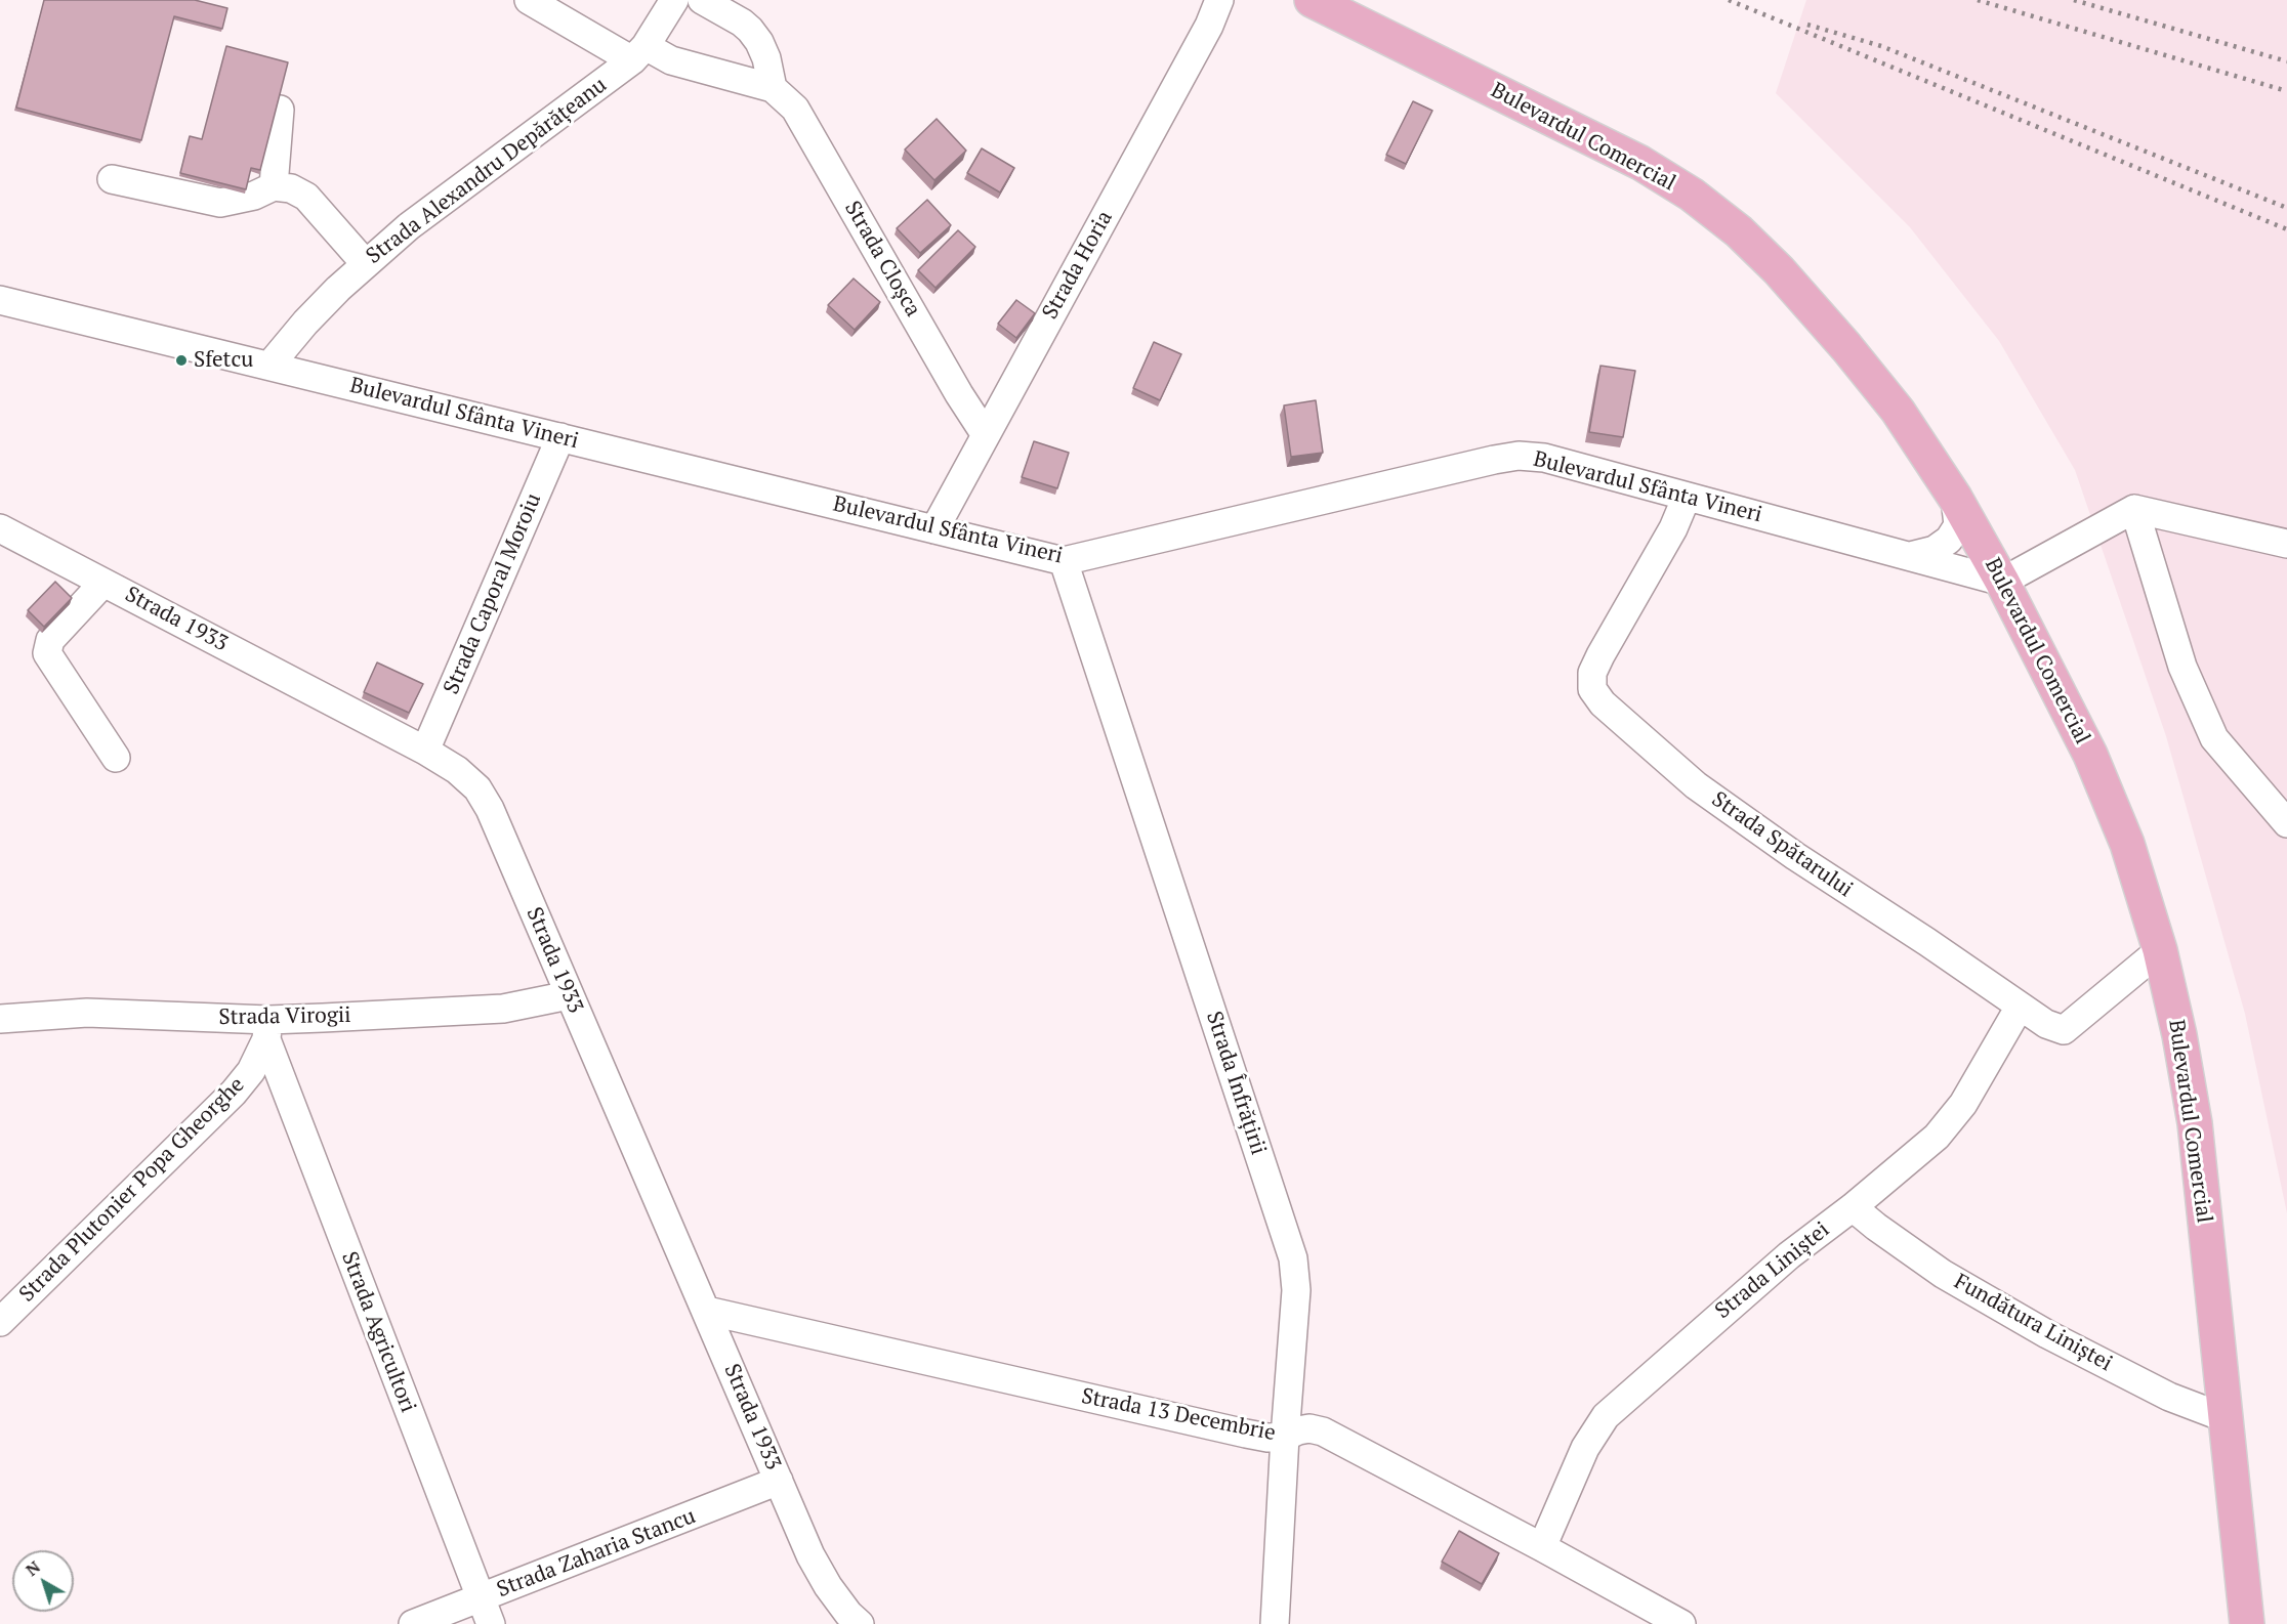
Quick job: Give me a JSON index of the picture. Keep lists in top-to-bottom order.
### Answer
{
  "streets": {
    "main road": ["Bulevardul Comercial"],
    "street": [
      "Strada Alexandru Depărățeanu",
      "Strada Cloșca",
      "Strada Horia",
      "Bulevardul Sfânta Vineri",
      "Strada Caporal Moroiu",
      "Strada 1933",
      "Strada Spătarului",
      "Strada Virogii",
      "Strada Înfrățirii",
      "Strada Plutonier Popa Gheorghe",
      "Strada Liniștei",
      "Fundătura Liniștei",
      "Strada Agricultori",
      "Strada 13 Decembrie",
      "Strada Zaharia Stancu"
    ]
  },
  "crossings": [
    ["Bulevardul Comercial", "Bulevardul Sfânta Vineri"],
    ["Bulevardul Comercial", "Strada Spătarului"],
    ["Bulevardul Comercial", "Fundătura Liniștei"],
    ["Strada Alexandru Depărățeanu", "Strada Cloșca"],
    ["Strada Alexandru Depărățeanu", "Bulevardul Sfânta Vineri"],
    ["Strada Cloșca", "Strada Horia"],
    ["Strada Horia", "Bulevardul Sfânta Vineri"],
    ["Bulevardul Sfânta Vineri", "Strada Caporal Moroiu"],
    ["Bulevardul Sfânta Vineri", "Strada Spătarului"],
    ["Bulevardul Sfânta Vineri", "Strada Înfrățirii"],
    ["Strada Caporal Moroiu", "Strada 1933"],
    ["Strada 1933", "Strada Virogii"],
    ["Strada 1933", "Strada 13 Decembrie"],
    ["Strada 1933", "Strada Zaharia Stancu"],
    ["Strada Spătarului", "Strada Liniștei"],
    ["Strada Virogii", "Strada Plutonier Popa Gheorghe"],
    ["Strada Virogii", "Strada Agricultori"],
    ["Strada Înfrățirii", "Strada 13 Decembrie"],
    ["Strada Plutonier Popa Gheorghe", "Strada Agricultori"],
    ["Strada Liniștei", "Fundătura Liniștei"],
    ["Strada Liniștei", "Strada 13 Decembrie"],
    ["Strada Agricultori", "Strada Zaharia Stancu"]
  ],
  "places": ["Sfetcu"],
  "north": "top left"
}
